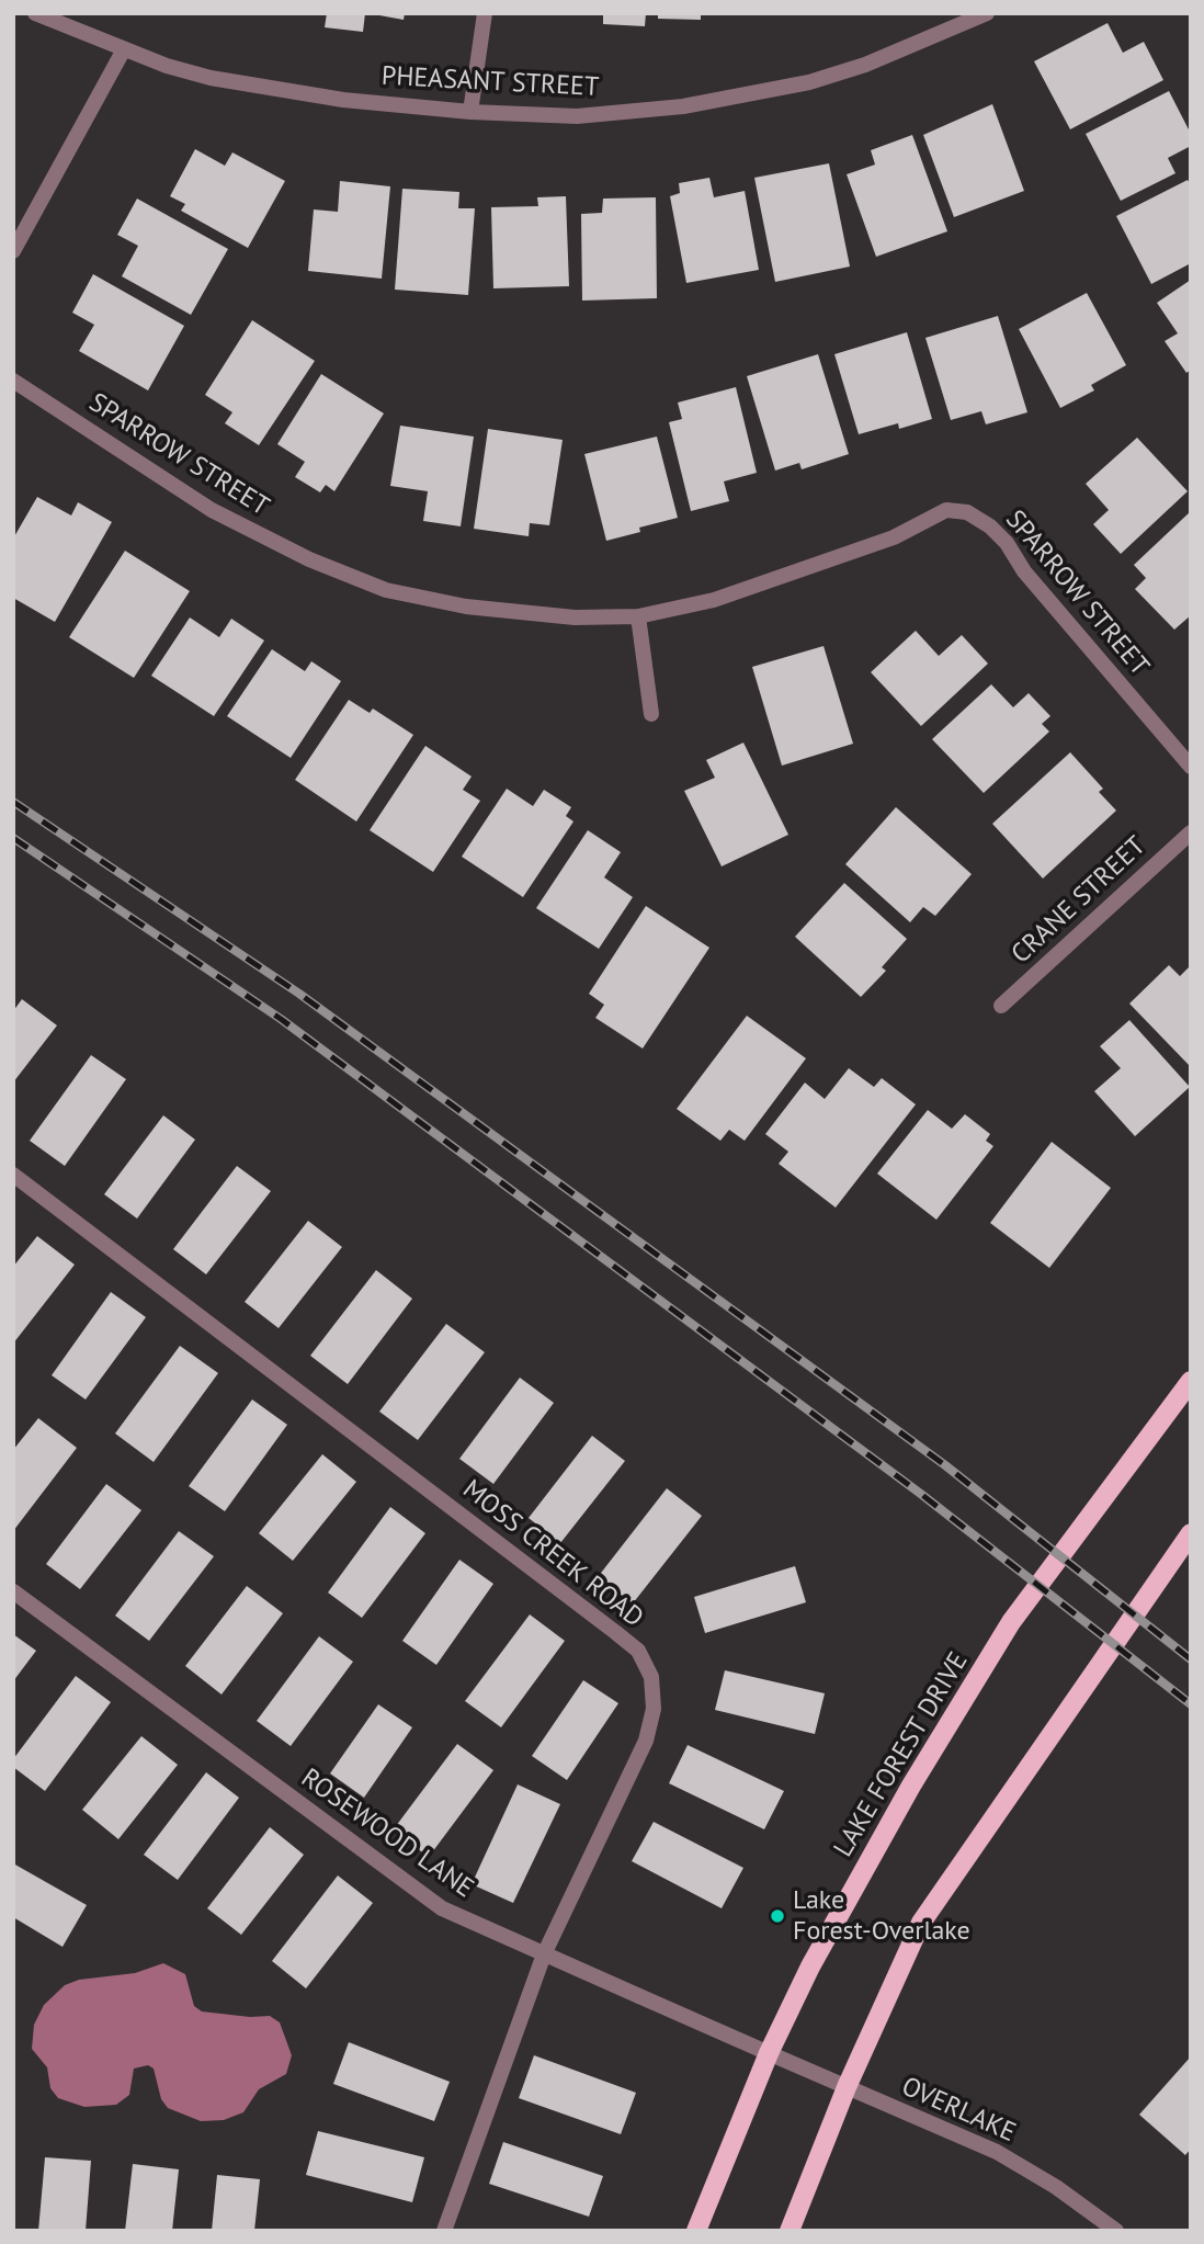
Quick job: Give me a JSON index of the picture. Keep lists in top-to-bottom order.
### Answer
{
  "streets": {
    "main road": ["LAKE FOREST DRIVE"],
    "street": [
      "PHEASANT STREET",
      "SPARROW STREET",
      "CRANE STREET",
      "MOSS CREEK ROAD",
      "ROSEWOOD LANE",
      "OVERLAKE"
    ]
  },
  "crossings": [
    ["MOSS CREEK ROAD", "ROSEWOOD LANE"],
    ["LAKE FOREST DRIVE", "ROSEWOOD LANE"],
    ["LAKE FOREST DRIVE", "OVERLAKE"],
    ["ROSEWOOD LANE", "OVERLAKE"]
  ],
  "places": ["Lake Forest-Overlake"]
}
